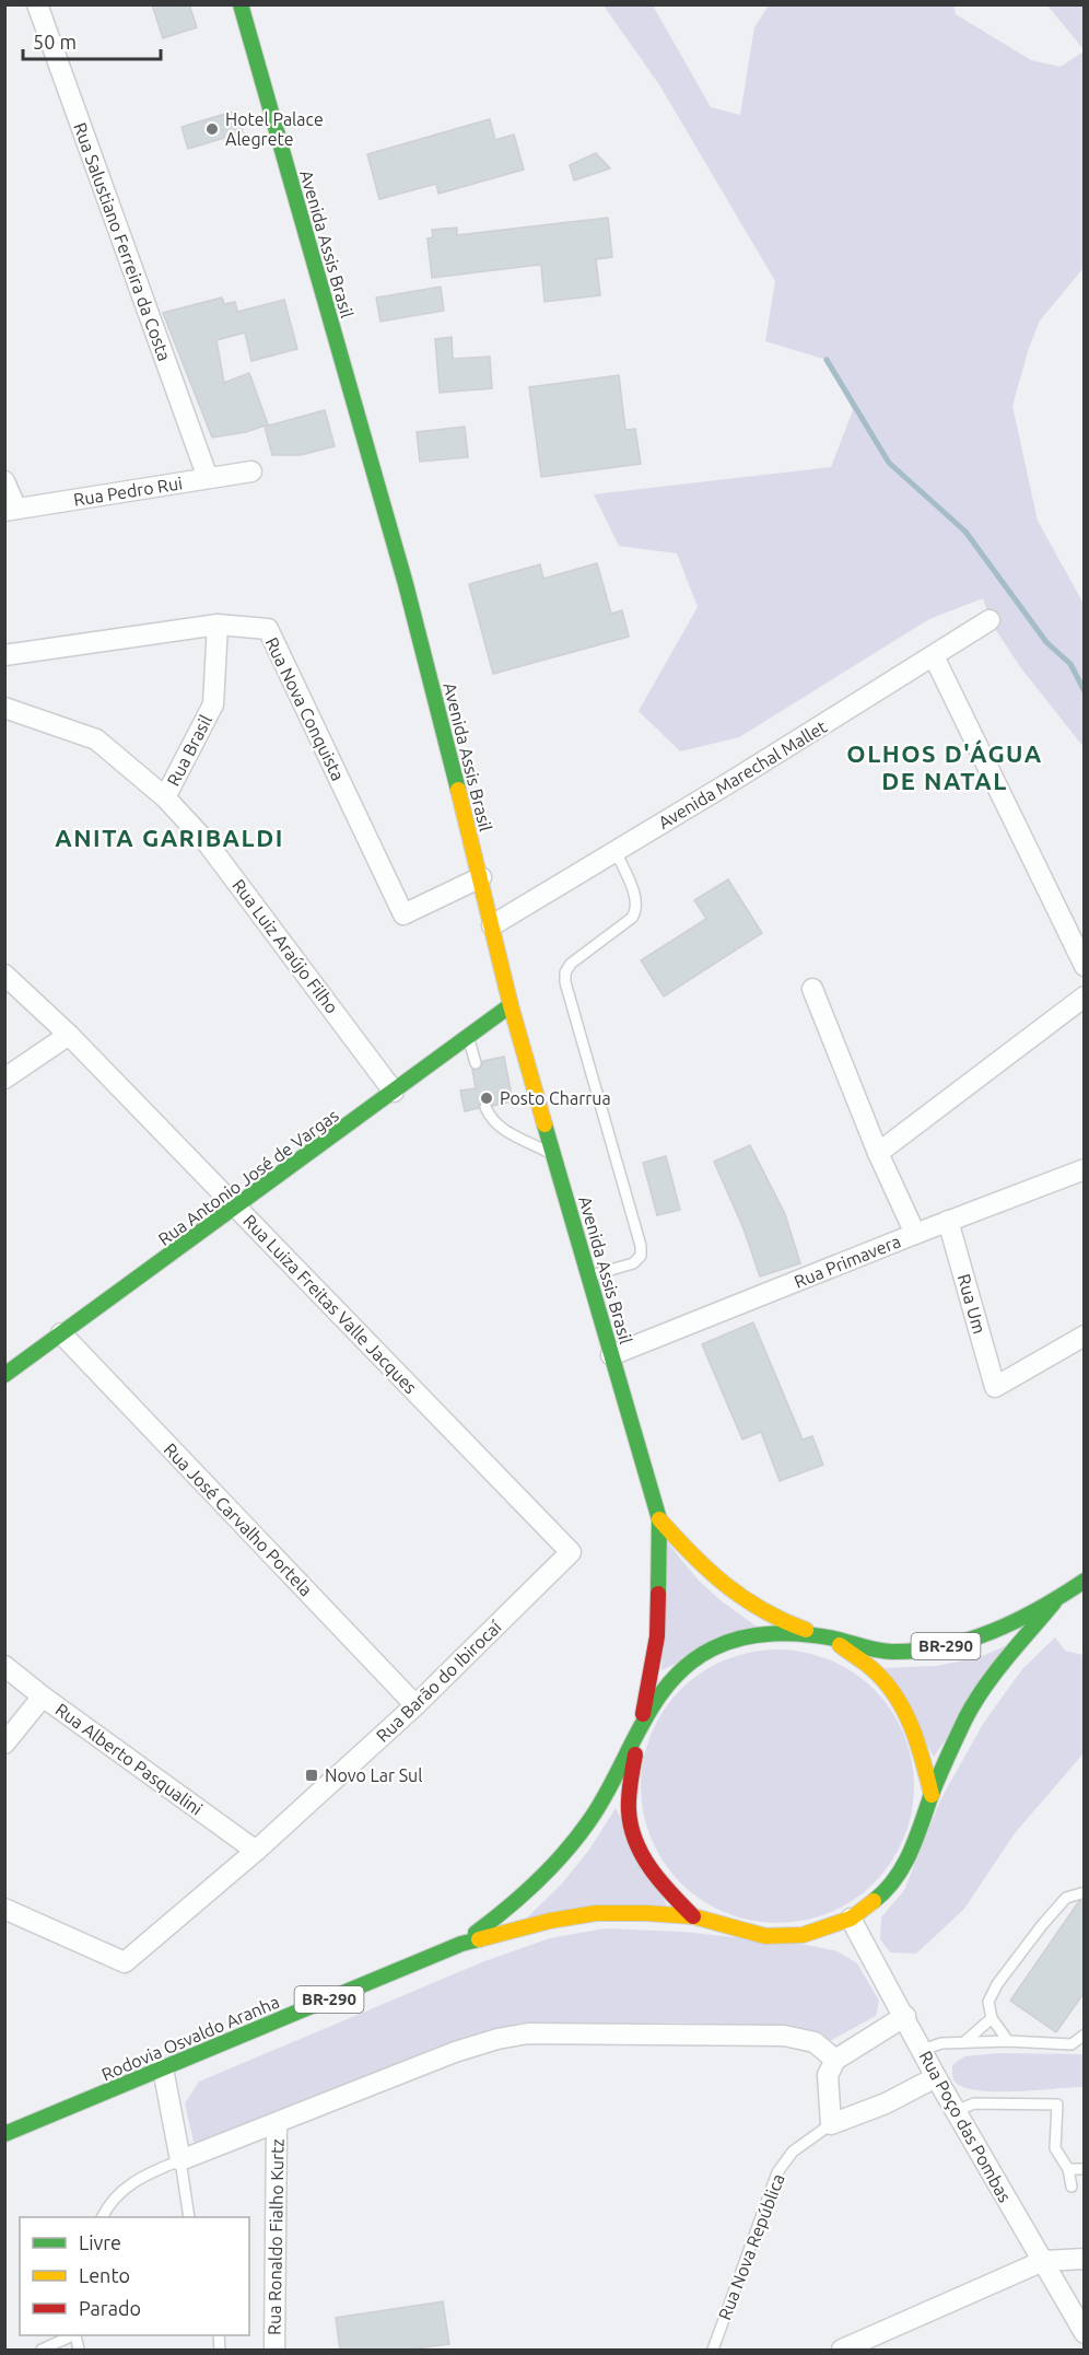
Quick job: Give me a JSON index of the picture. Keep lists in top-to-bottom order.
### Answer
{
  "streets": {
    "main road": [
      "Avenida Assis Brasil",
      "Rua Antonio José de Vargas",
      "BR-290",
      "Rodovia Osvaldo Aranha"
    ],
    "street": [
      "Rua Salustiano Ferreira da Costa",
      "Rua Pedro Rui",
      "Rua Nova Conquista",
      "Rua Brasil",
      "Avenida Marechal Mallet",
      "Rua Luiz Araújo Filho",
      "Rua Primavera",
      "Rua Luiza Freitas Valle Jacques",
      "Rua Um",
      "Rua José Carvalho Portela",
      "Rua Barão do Ibirocaí",
      "Rua Alberto Pasqualini",
      "Rua Poço das Pombas",
      "Rua Ronaldo Fialho Kurtz",
      "Rua Nova República"
    ]
  },
  "crossings": [
    ["Rua Salustiano Ferreira da Costa", "Rua Pedro Rui"],
    ["Avenida Assis Brasil", "Rua Nova Conquista"],
    ["Avenida Assis Brasil", "Avenida Marechal Mallet"],
    ["Avenida Assis Brasil", "Rua Antonio José de Vargas"],
    ["Avenida Assis Brasil", "Rua Primavera"],
    ["Avenida Assis Brasil", "BR-290"],
    ["Rua Nova Conquista", "Rua Brasil"],
    ["Rua Brasil", "Rua Luiz Araújo Filho"],
    ["Rua Luiz Araújo Filho", "Rua Antonio José de Vargas"],
    ["Rua Antonio José de Vargas", "Rua Luiza Freitas Valle Jacques"],
    ["Rua Antonio José de Vargas", "Rua José Carvalho Portela"],
    ["Rua Primavera", "Rua Um"],
    ["Rua Luiza Freitas Valle Jacques", "Rua Barão do Ibirocaí"],
    ["Rua José Carvalho Portela", "Rua Barão do Ibirocaí"],
    ["BR-290", "Rodovia Osvaldo Aranha"],
    ["BR-290", "Rua Poço das Pombas"],
    ["Rua Barão do Ibirocaí", "Rua Alberto Pasqualini"],
    ["Rua Poço das Pombas", "Rua Nova República"]
  ],
  "districts": ["OLHOS D'ÁGUA DE NATAL", "ANITA GARIBALDI"],
  "places": {
    "other": ["Hotel Palace Alegrete", "Posto Charrua"],
    "transit": ["Novo Lar Sul"]
  },
  "legend": ["Livre", "Lento", "Parado"],
  "scale_bar": "50 m"
}
